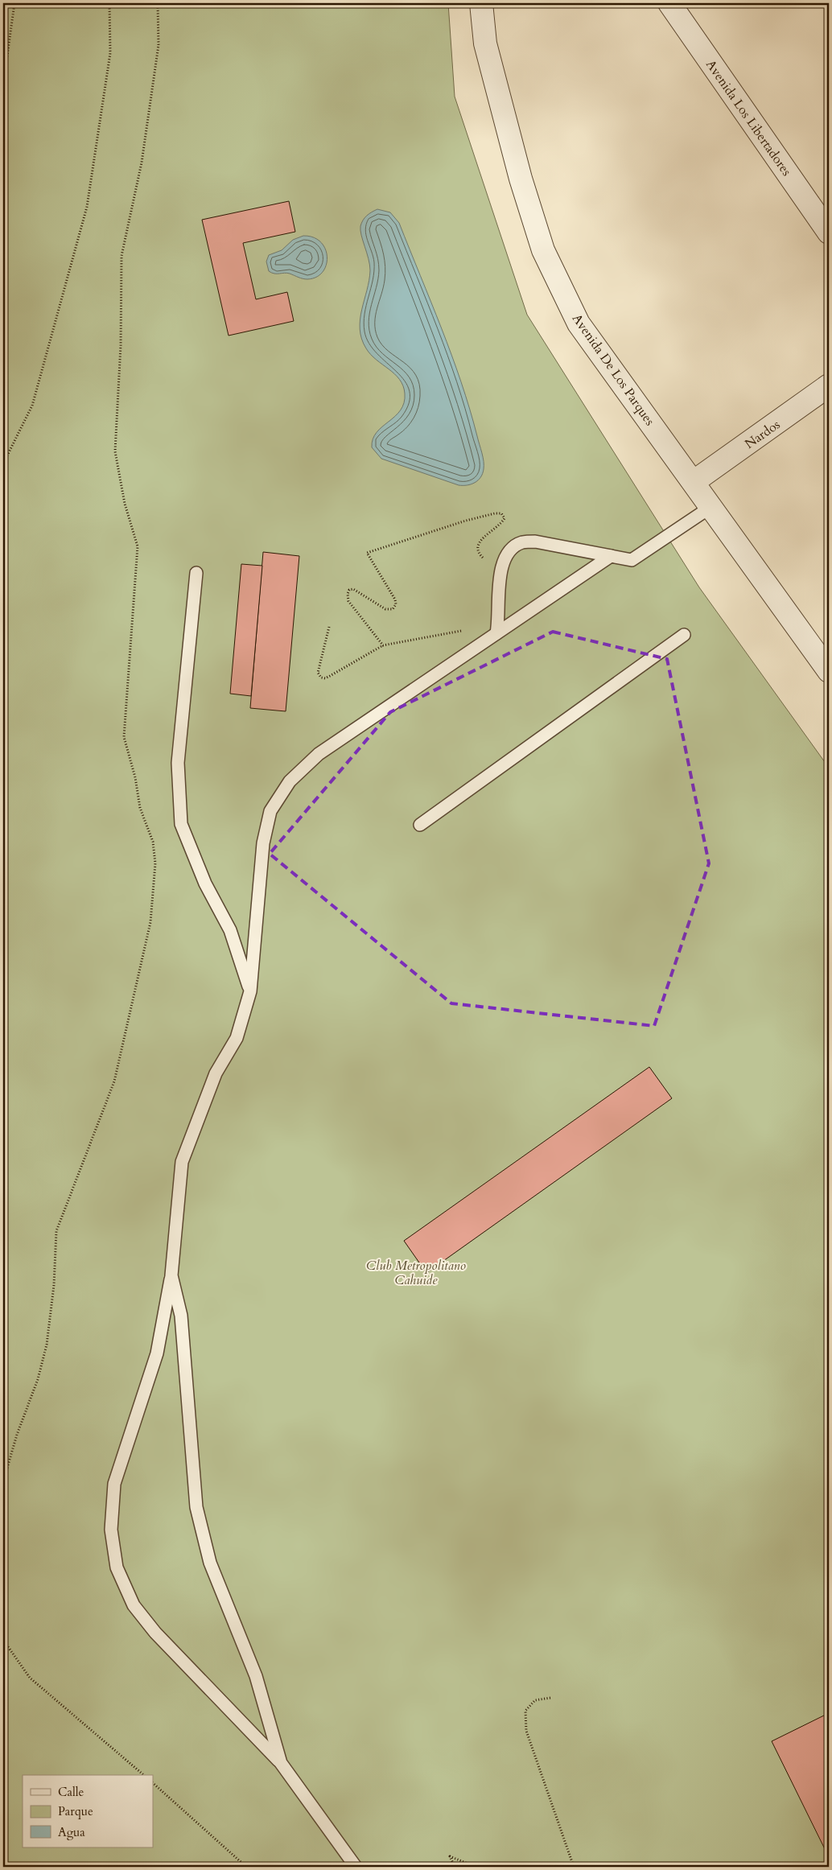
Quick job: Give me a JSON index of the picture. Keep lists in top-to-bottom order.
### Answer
{
  "streets": {
    "street": ["Avenida Los Libertadores", "Avenida De Los Parques", "Nardos"]
  },
  "crossings": [
    ["Avenida De Los Parques", "Nardos"]
  ],
  "parks": ["Club Metropolitano Cahuide"],
  "legend": ["Calle", "Parque", "Agua"]
}
